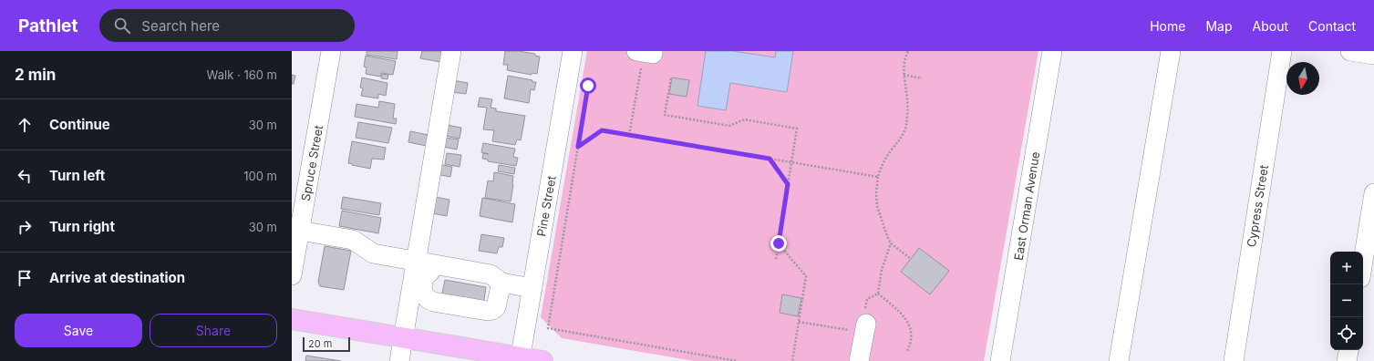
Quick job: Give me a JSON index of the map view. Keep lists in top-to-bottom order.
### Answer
{
  "streets": {
    "street": [
      "Spruce Street",
      "Pine Street",
      "East Orman Avenue",
      "Cypress Street"
    ]
  },
  "scale_bar": "20 m",
  "north": "bottom",
  "page": {
    "header": "Pathlet",
    "search": "Search here",
    "nav": [
      "Home",
      "Map",
      "About",
      "Contact"
    ],
    "heading": ["2 min", "Walk · 160 m"],
    "list": [
      ["Continue", "30 m"],
      ["Turn left", "100 m"],
      ["Turn right", "30 m"],
      "Arrive at destination"
    ],
    "map_buttons": ["+", "−"],
    "buttons": ["Save", "Share"],
    "scale": "20 m"
  }
}
